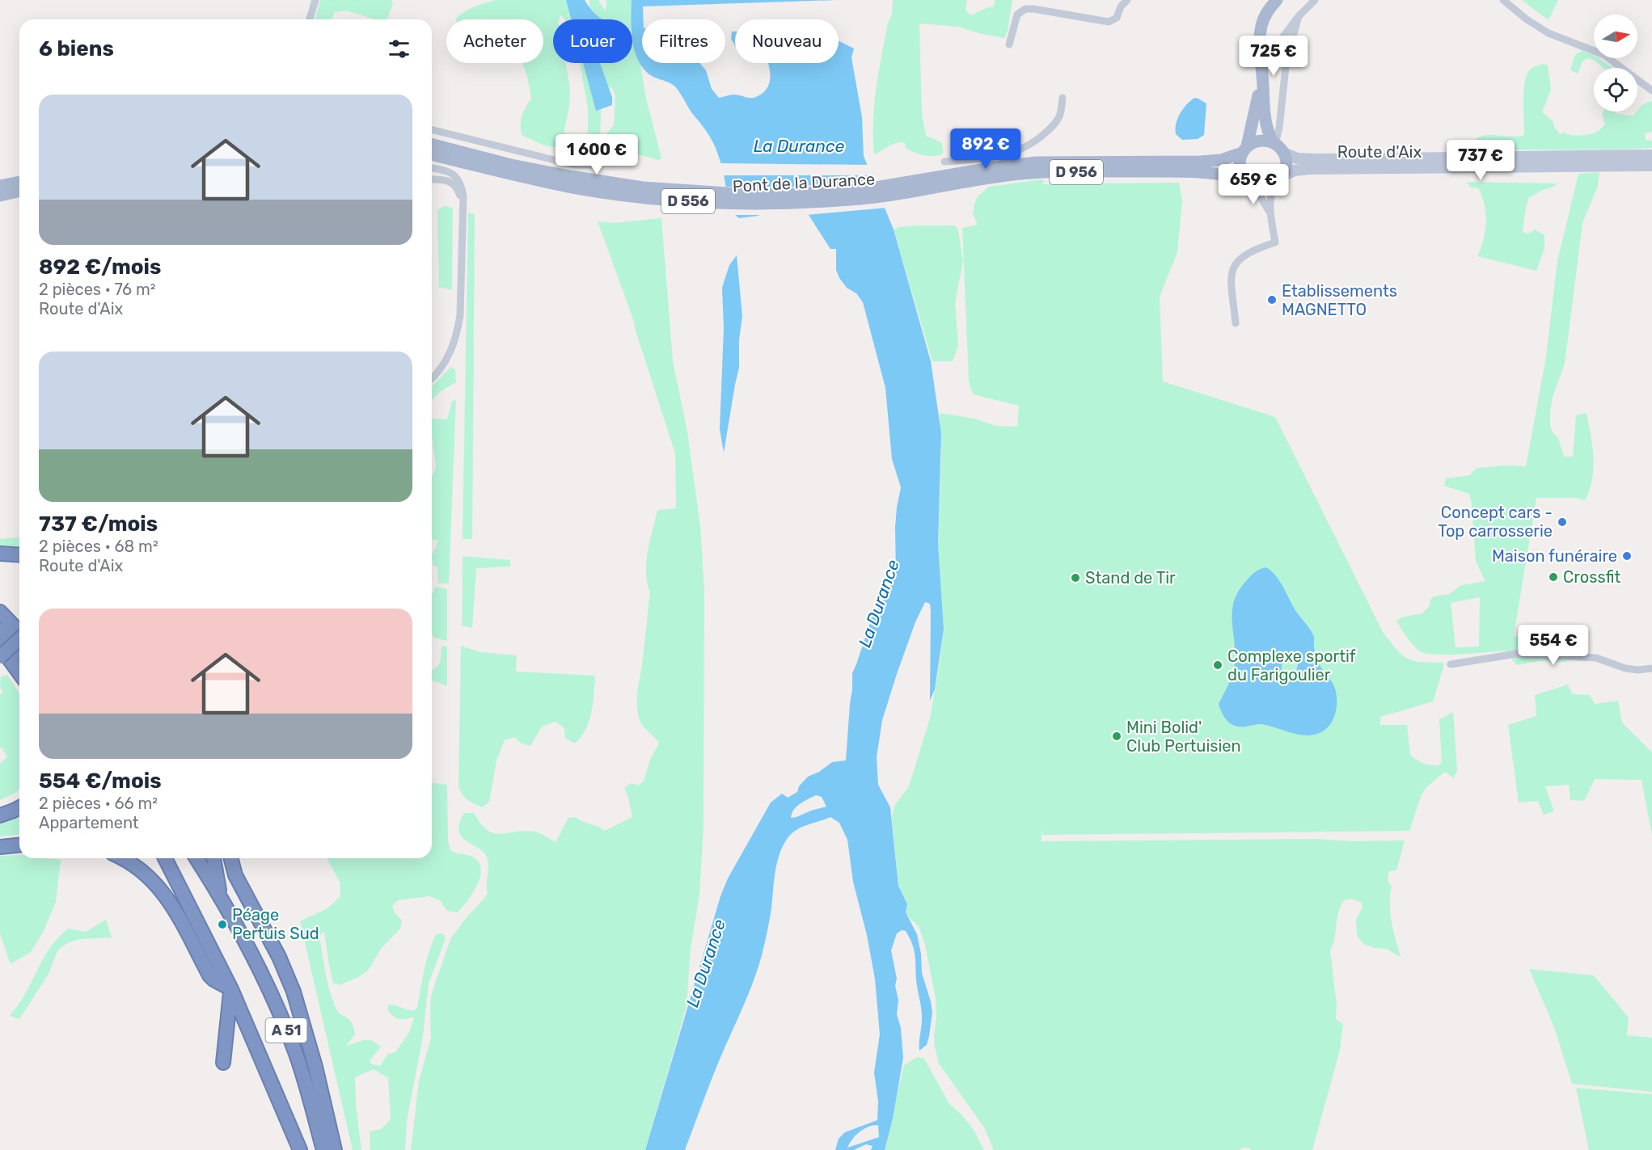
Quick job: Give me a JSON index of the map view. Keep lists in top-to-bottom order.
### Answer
{
  "streets": {
    "highway": ["A 51"],
    "main road": [
      "Route d'Aix",
      "D 956",
      "Pont de la Durance",
      "D 556"
    ]
  },
  "crossings": [
    ["Route d'Aix", "D 956"],
    ["D 956", "Pont de la Durance"],
    ["Pont de la Durance", "D 556"]
  ],
  "water": ["La Durance"],
  "places": [
    "Etablissements MAGNETTO",
    "Concept cars - Top carrosserie",
    "Maison funéraire",
    "Crossfit",
    "Stand de Tir",
    "Complexe sportif du Farigoulier",
    "Mini Bolid' Club Pertuisien",
    "Péage Pertuis Sud"
  ],
  "north": "right",
  "page": {
    "chip": [
      "Acheter",
      "Louer",
      "Filtres",
      "Nouveau"
    ],
    "heading": "6 biens",
    "price": [
      "725 €",
      "892 €",
      "1 600 €",
      "737 €",
      "659 €",
      "554 €"
    ],
    "list": [
      {
        "name": "892 €/mois",
        "note": "2 pièces · 76 m² · Route d'Aix"
      },
      {
        "name": "737 €/mois",
        "note": "2 pièces · 68 m² · Route d'Aix"
      },
      {
        "name": "554 €/mois",
        "note": "2 pièces · 66 m² · Appartement"
      }
    ]
  }
}
